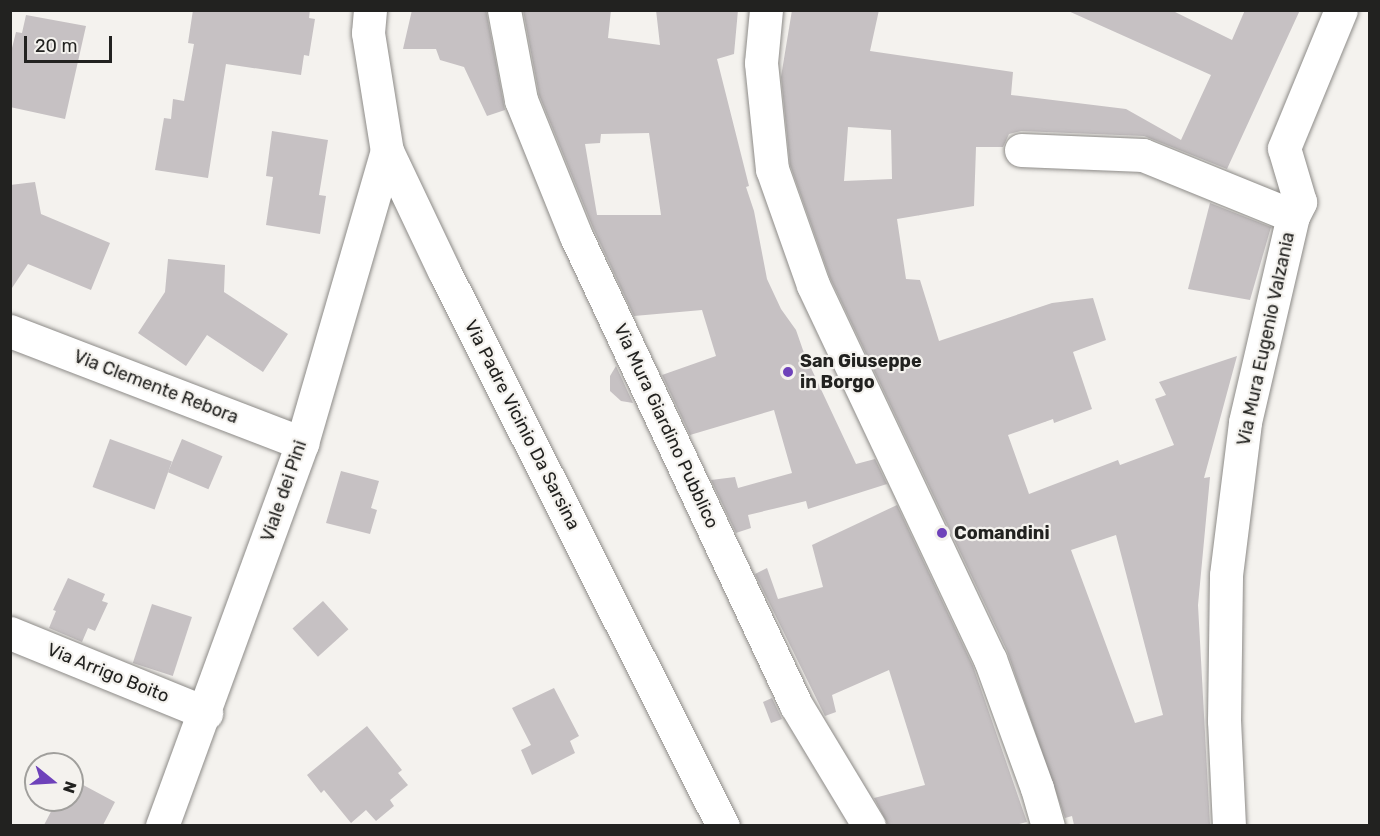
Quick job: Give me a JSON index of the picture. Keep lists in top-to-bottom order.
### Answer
{
  "streets": {
    "street": [
      "Via Mura Eugenio Valzania",
      "Via Clemente Rebora",
      "Via Padre Vicinio Da Sarsina",
      "Via Mura Giardino Pubblico",
      "Viale dei Pini",
      "Via Arrigo Boito"
    ]
  },
  "crossings": [
    ["Via Clemente Rebora", "Viale dei Pini"],
    ["Via Padre Vicinio Da Sarsina", "Viale dei Pini"],
    ["Viale dei Pini", "Via Arrigo Boito"]
  ],
  "places": ["San Giuseppe in Borgo", "Comandini"],
  "scale_bar": "20 m",
  "north": "right"
}
